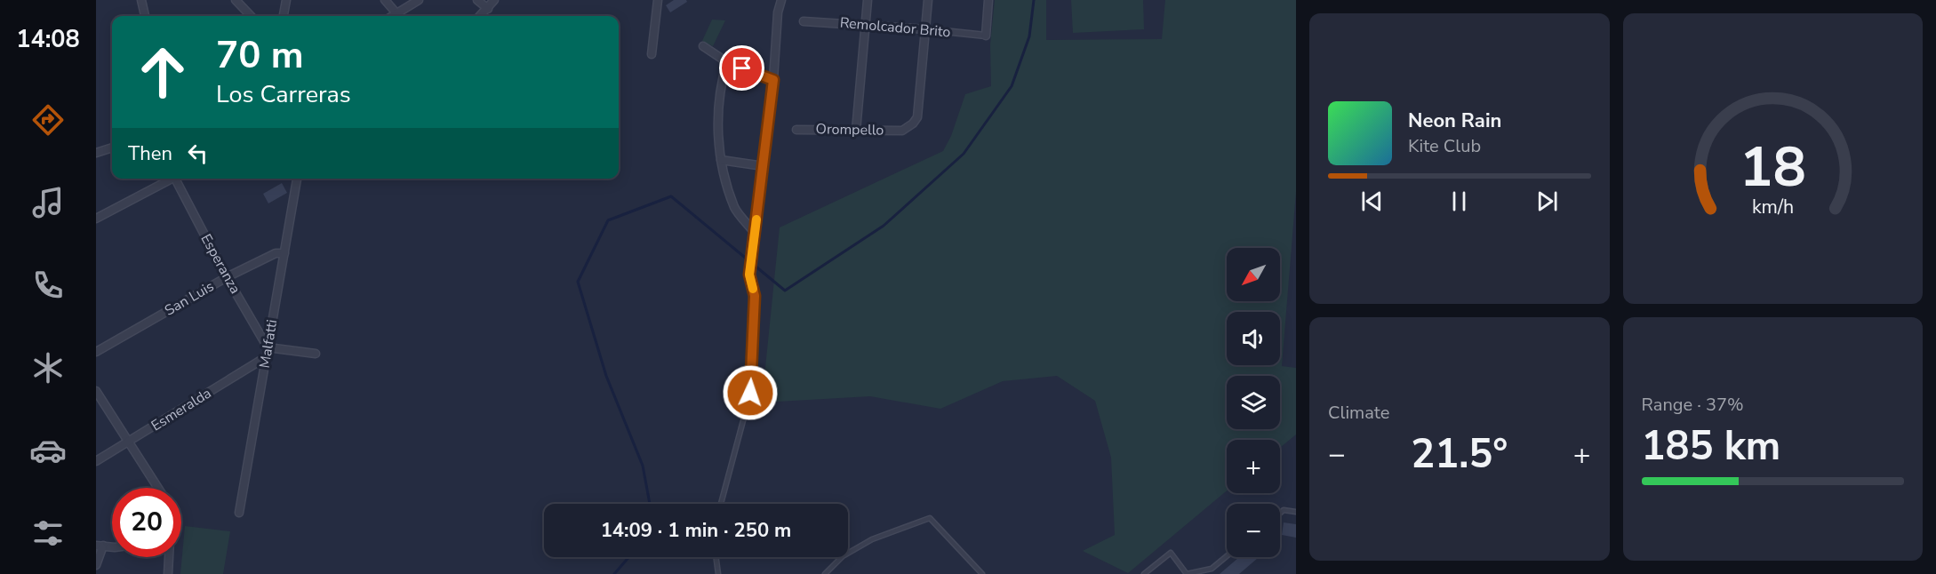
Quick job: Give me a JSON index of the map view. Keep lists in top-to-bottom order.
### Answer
{
  "streets": {
    "street": [
      "Remolcador Brito",
      "Orompello",
      "Esperanza",
      "San Luis",
      "Malfatti",
      "Esmeralda"
    ]
  },
  "crossings": [
    ["Remolcador Brito", "Orompello"],
    ["Esperanza", "San Luis"],
    ["Esperanza", "Malfatti"],
    ["San Luis", "Malfatti"],
    ["Malfatti", "Esmeralda"]
  ],
  "north": "bottom left",
  "page": {
    "tabs": "14:08",
    "turn": ["70 m", "Los Carreras"],
    "song": ["Neon Rain", "Kite Club"],
    "then": "Then",
    "map_buttons": ["+", "−"],
    "tile": [
      "Climate",
      ["Range · 37%", "185 km"]
    ],
    "heat": ["−", "21.5°", "+"],
    "limit": "20",
    "trip": "14:09 · 1 min · 250 m",
    "gauge": ["18", "km/h"]
  }
}
